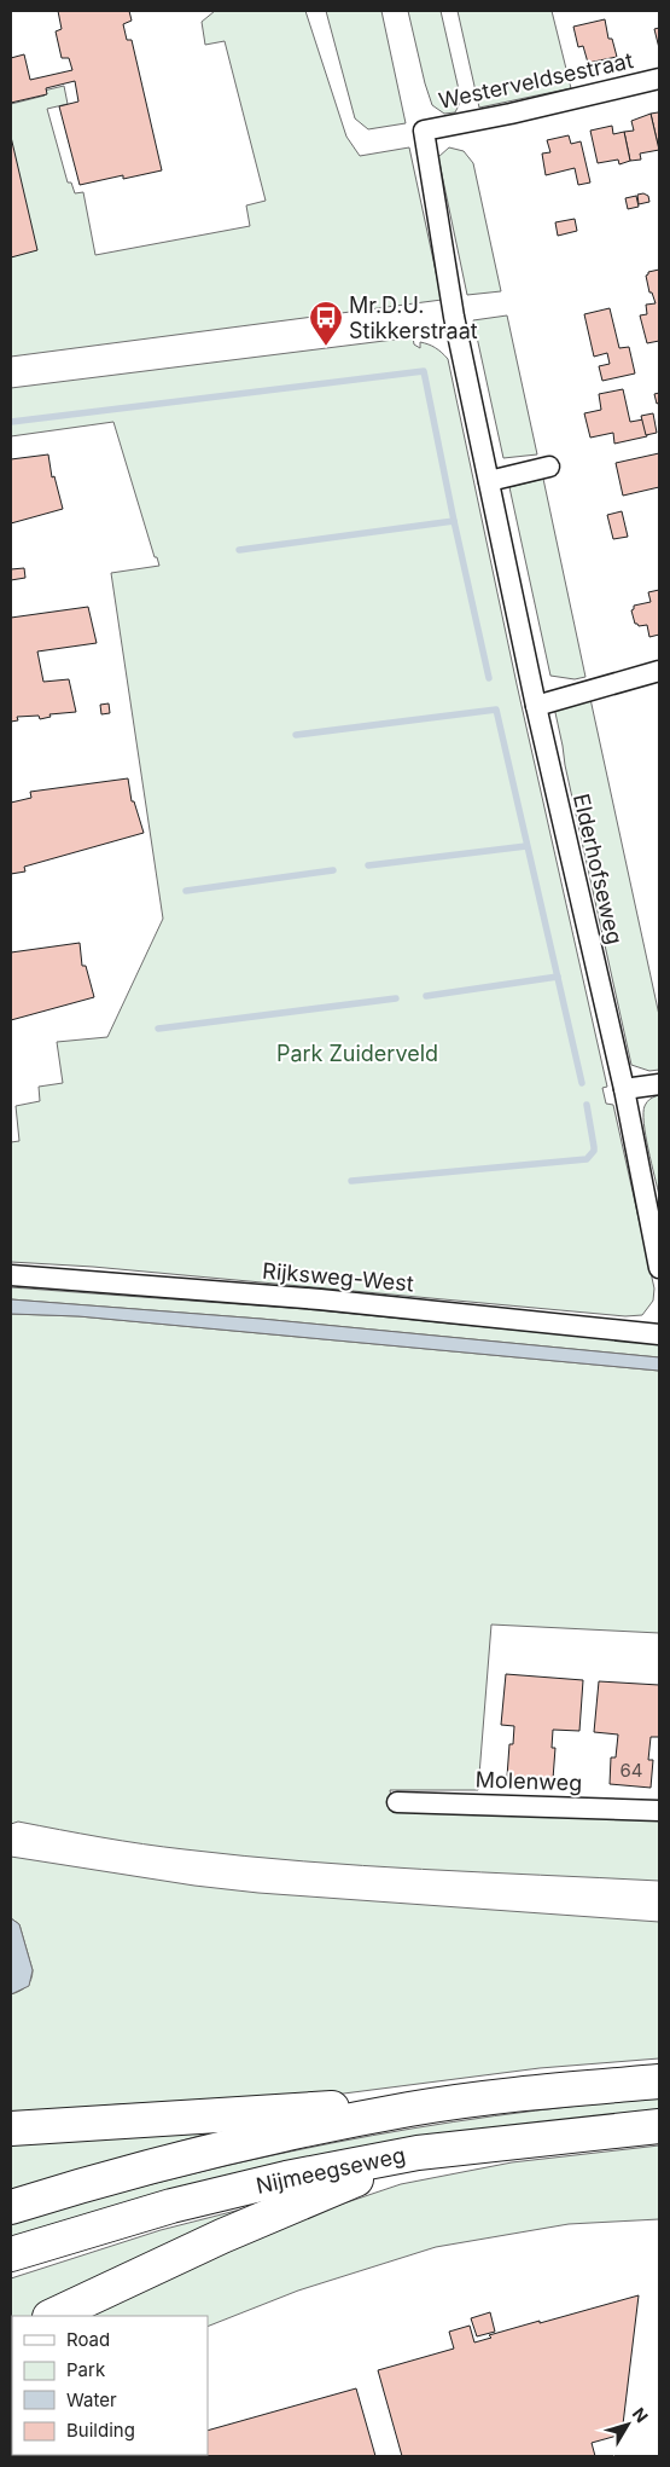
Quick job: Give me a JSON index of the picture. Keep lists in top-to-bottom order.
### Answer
{
  "streets": {
    "highway": ["Nijmeegseweg"],
    "street": [
      "Westerveldsestraat",
      "Elderhofseweg",
      "Rijksweg-West",
      "Molenweg"
    ]
  },
  "crossings": [
    ["Westerveldsestraat", "Elderhofseweg"]
  ],
  "parks": ["Park Zuiderveld"],
  "places": {
    "bus stop": ["Mr.D.U. Stikkerstraat"]
  },
  "house_numbers": ["64"],
  "legend": [
    "Road",
    "Park",
    "Water",
    "Building"
  ],
  "north": "top right"
}
